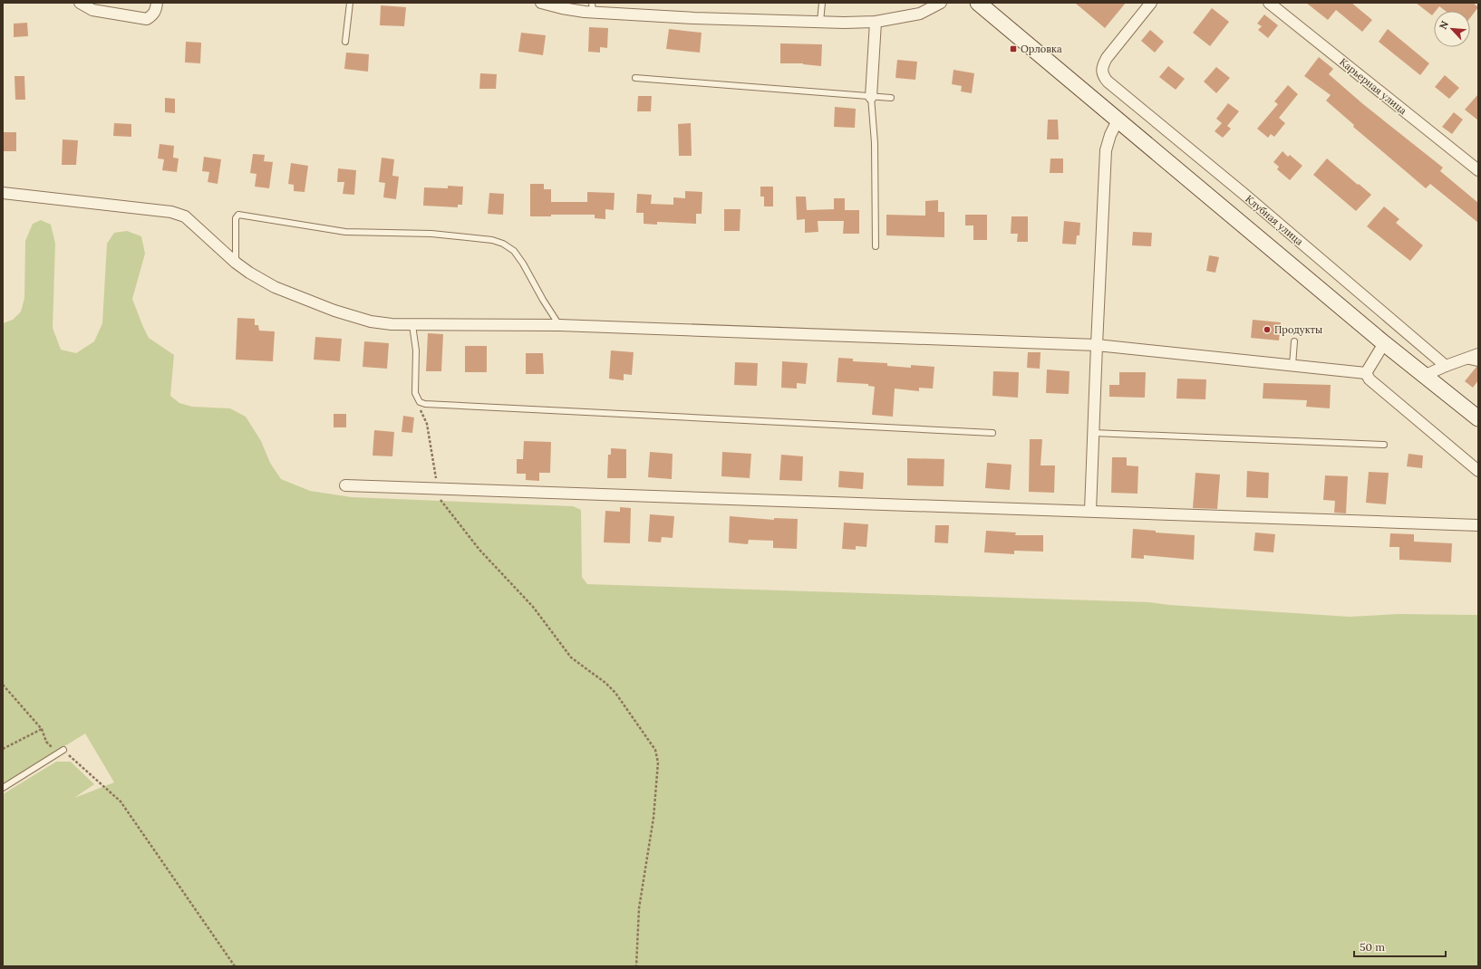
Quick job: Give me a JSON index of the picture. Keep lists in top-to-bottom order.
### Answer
{
  "streets": {
    "street": ["Карьерная улица", "Клубная улица"]
  },
  "places": {
    "transit": ["Орловка"],
    "other": ["Продукты"]
  },
  "scale_bar": "50 m",
  "north": "top left"
}
